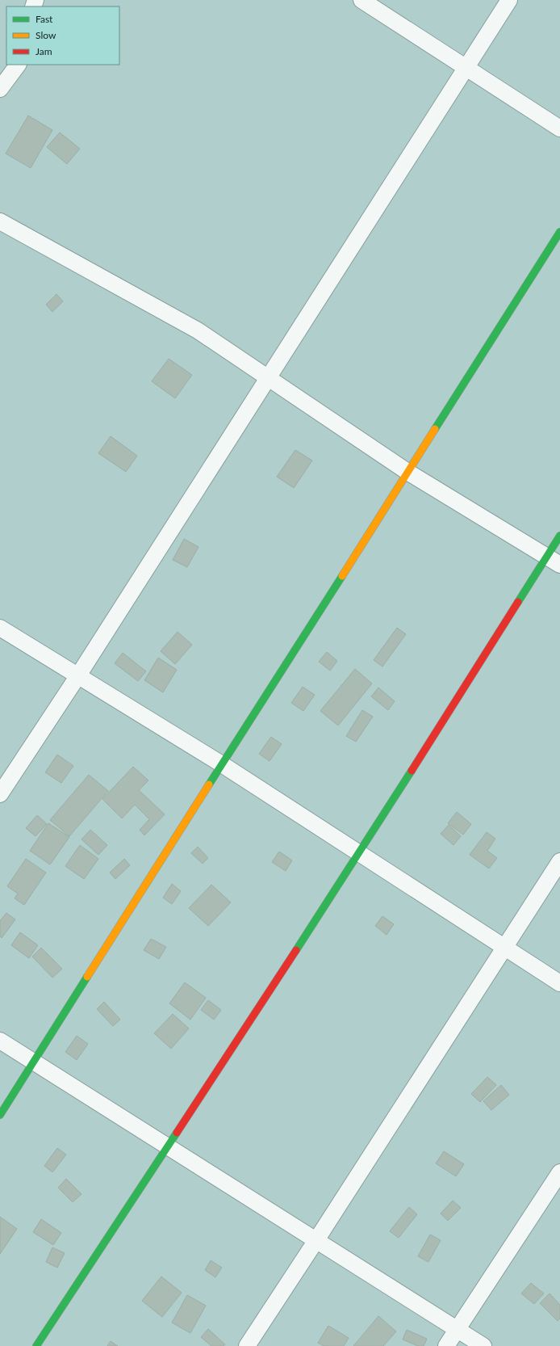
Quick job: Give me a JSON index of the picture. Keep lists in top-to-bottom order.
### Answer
{
  "legend": ["Fast", "Slow", "Jam"]
}
